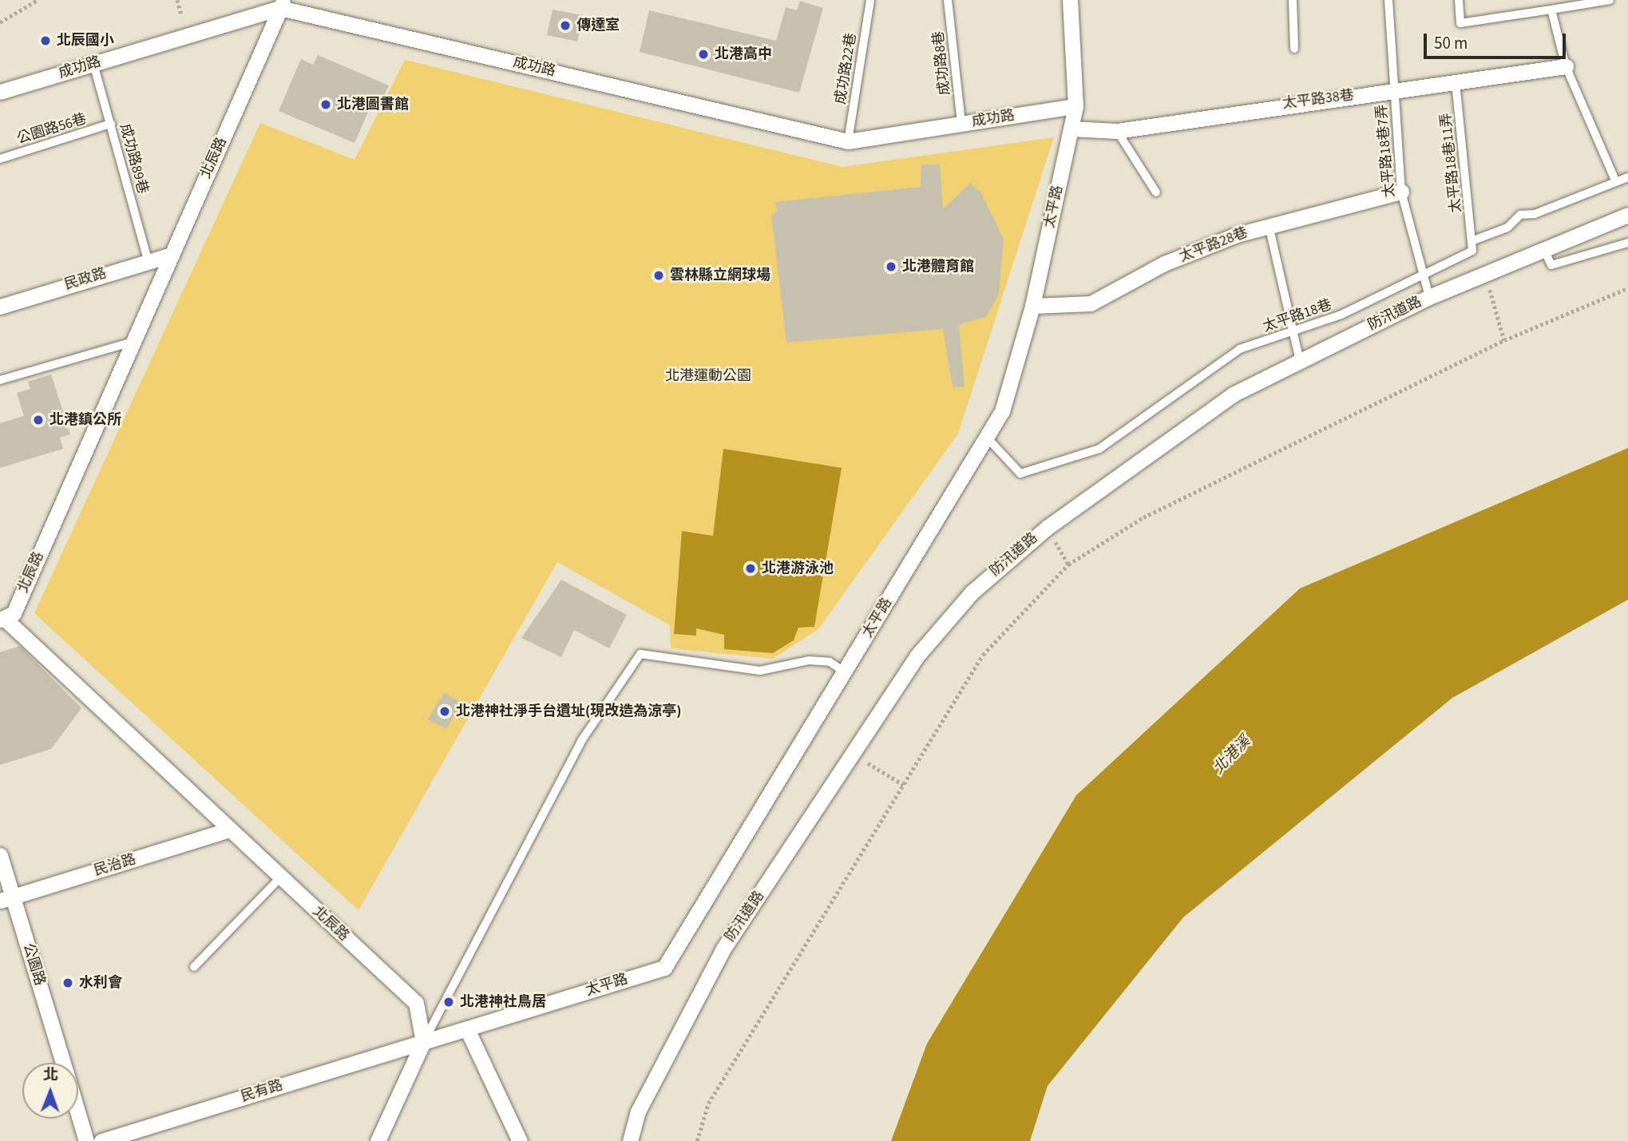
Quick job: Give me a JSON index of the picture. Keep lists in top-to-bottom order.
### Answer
{
  "streets": {
    "street": [
      "成功路",
      "太平路38巷",
      "北辰路",
      "太平路",
      "太平路28巷",
      "民政路",
      "防汛道路",
      "民治路",
      "公園路",
      "民有路"
    ],
    "lane": [
      "成功路8巷",
      "成功路22巷",
      "公園路56巷",
      "太平路18巷7弄",
      "成功路89巷",
      "太平路18巷11弄",
      "太平路18巷"
    ]
  },
  "crossings": [
    ["成功路8巷", "成功路"],
    ["成功路", "成功路22巷"],
    ["成功路", "北辰路"],
    ["成功路", "成功路89巷"],
    ["成功路", "太平路"],
    ["太平路38巷", "太平路18巷7弄"],
    ["太平路38巷", "太平路18巷11弄"],
    ["太平路38巷", "太平路"],
    ["公園路56巷", "成功路89巷"],
    ["太平路18巷7弄", "太平路28巷"],
    ["太平路18巷7弄", "防汛道路"],
    ["太平路18巷7弄", "太平路18巷"],
    ["北辰路", "太平路"],
    ["北辰路", "民政路"],
    ["北辰路", "民治路"],
    ["北辰路", "民有路"],
    ["成功路89巷", "民政路"],
    ["太平路18巷11弄", "太平路18巷"],
    ["太平路", "太平路28巷"],
    ["太平路", "太平路18巷"],
    ["太平路", "民有路"],
    ["民治路", "公園路"]
  ],
  "water": ["北港溪"],
  "parks": ["北港運動公園"],
  "places": [
    "傳達室",
    "北辰國小",
    "北港高中",
    "北港圖書館",
    "北港體育館",
    "雲林縣立網球場",
    "北港鎮公所",
    "北港游泳池",
    "北港神社淨手台遺址(現改造為涼亭)",
    "水利會",
    "北港神社鳥居"
  ],
  "scale_bar": "50 m",
  "north": "top"
}
